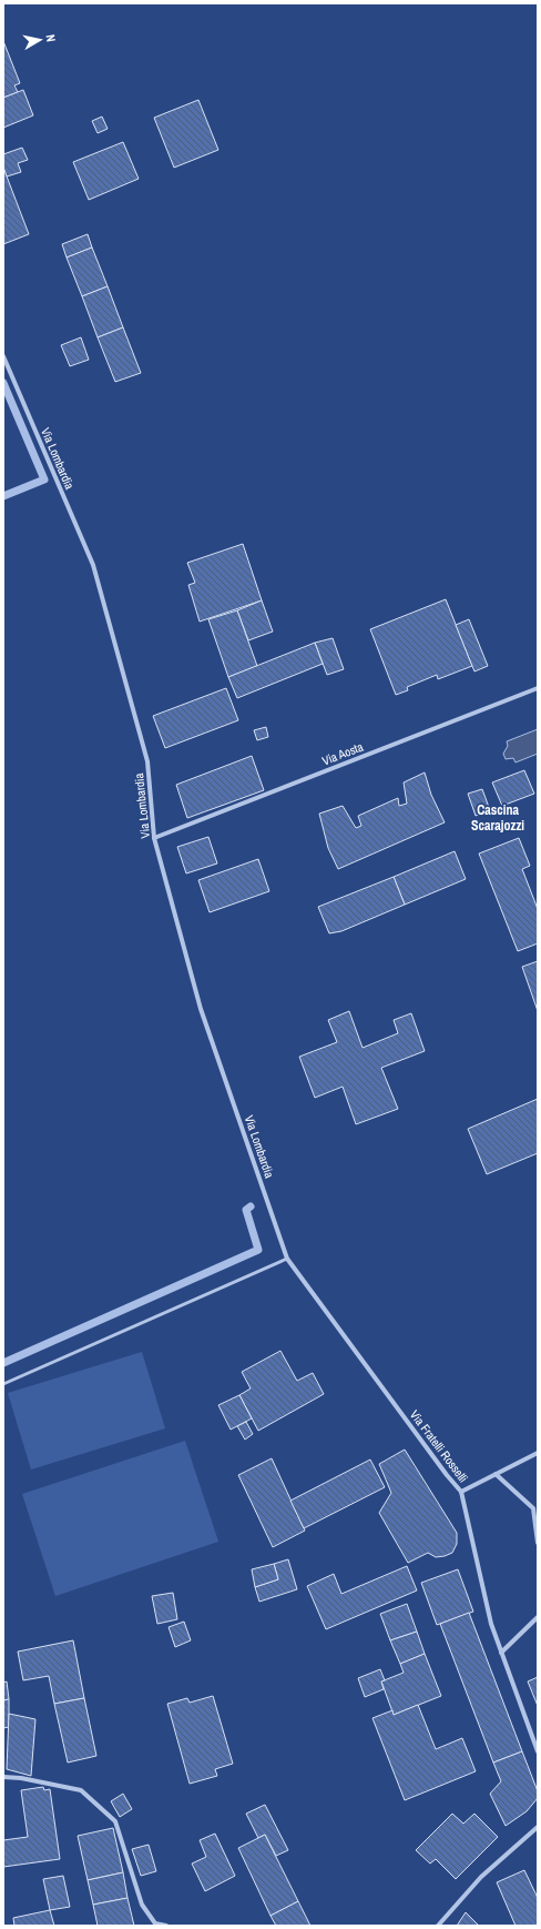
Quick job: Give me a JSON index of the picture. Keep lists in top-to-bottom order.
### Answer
{
  "streets": {
    "street": ["Via Lombardia", "Via Aosta", "Via Fratelli Rosselli"]
  },
  "crossings": [
    ["Via Lombardia", "Via Aosta"],
    ["Via Lombardia", "Via Fratelli Rosselli"]
  ],
  "districts": ["Cascina Scarajozzi"],
  "north": "right"
}
